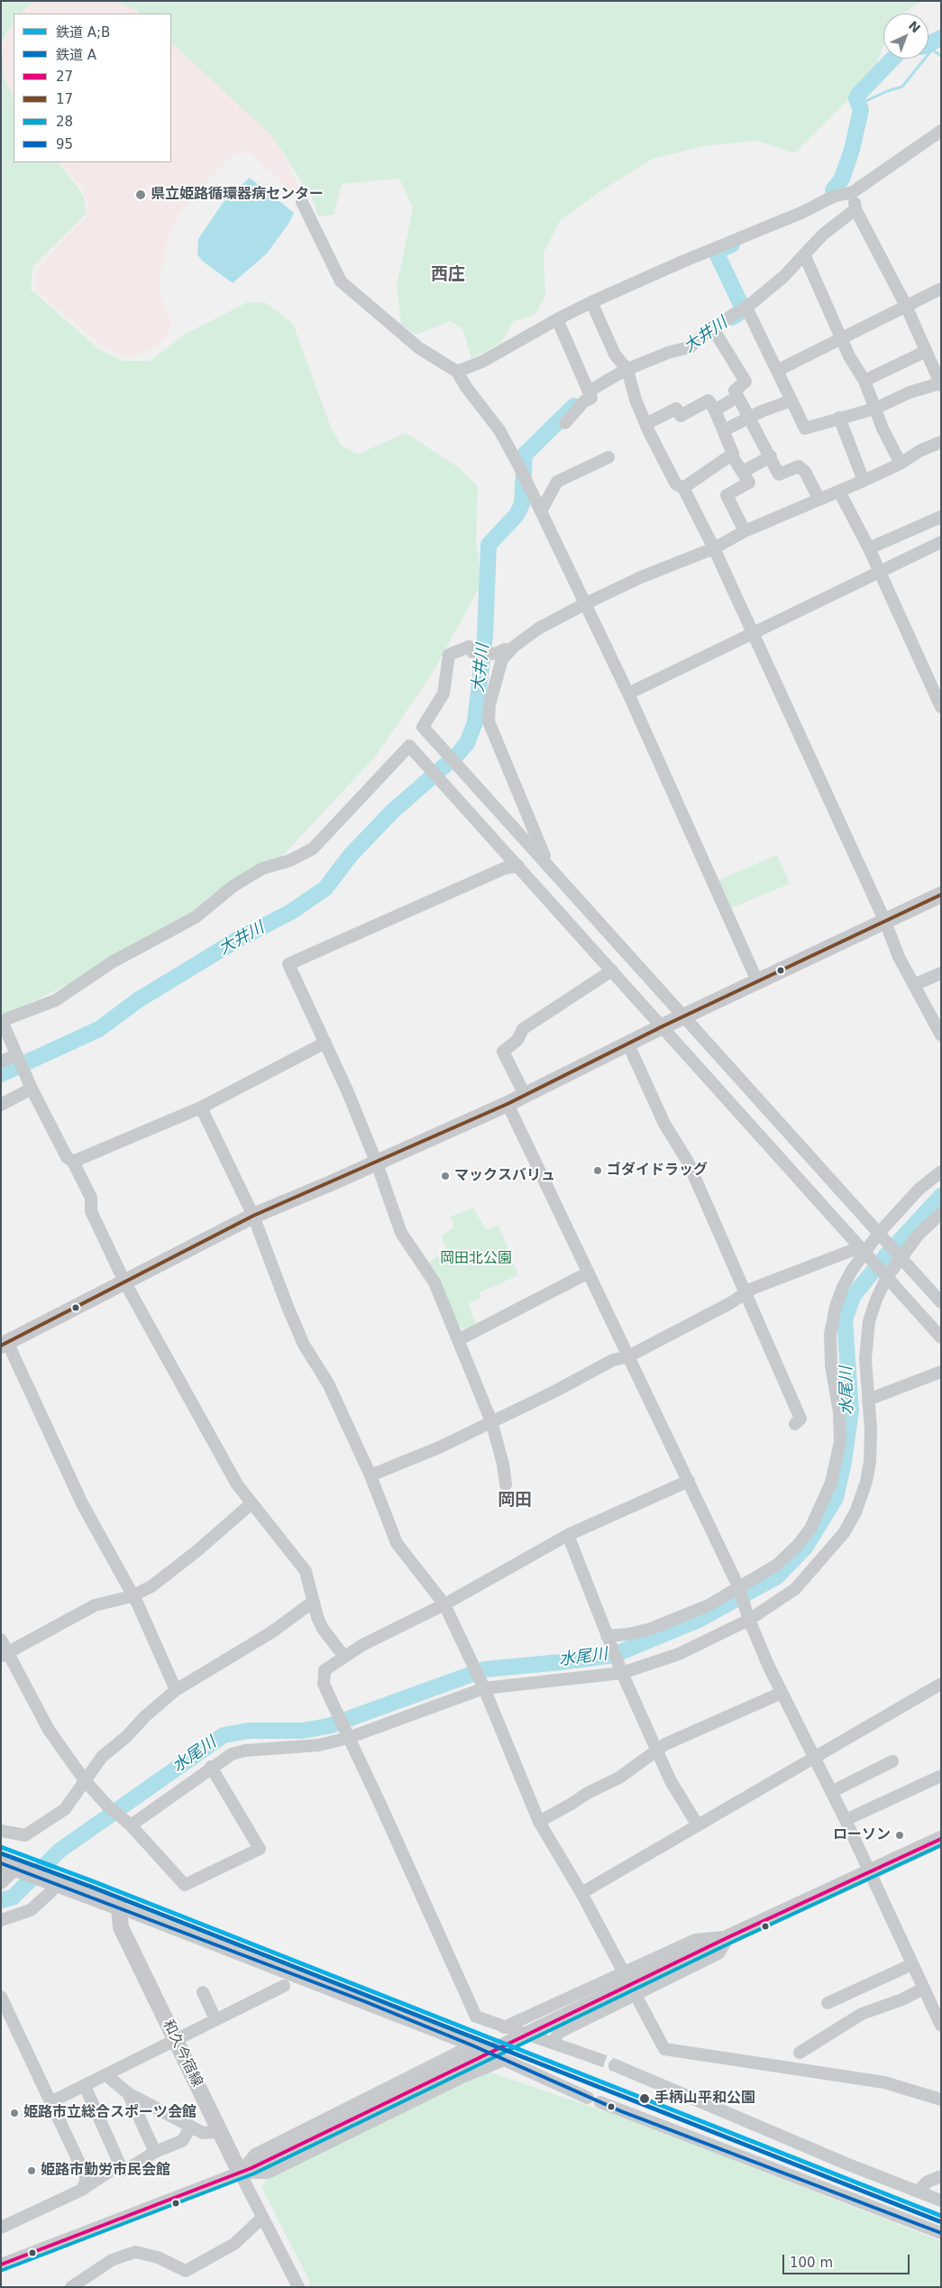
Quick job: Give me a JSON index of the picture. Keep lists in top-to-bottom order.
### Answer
{
  "streets": {
    "main road": ["和久今宿線"]
  },
  "districts": ["西庄", "岡田"],
  "water": ["大井川", "水尾川"],
  "parks": ["岡田北公園"],
  "places": [
    "県立姫路循環器病センター",
    "ゴダイドラッグ",
    "マックスバリュ",
    "ローソン",
    "手柄山平和公園",
    "姫路市立総合スポーツ会館",
    "姫路市勤労市民会館"
  ],
  "lines": [
    "transit line 17",
    "transit line 27",
    "transit line 28",
    "rail line A;B",
    "rail line A",
    "transit line 95"
  ],
  "legend": [
    "鉄道 A;B",
    "鉄道 A",
    "27",
    "17",
    "28",
    "95"
  ],
  "scale_bar": "100 m",
  "north": "top right"
}
